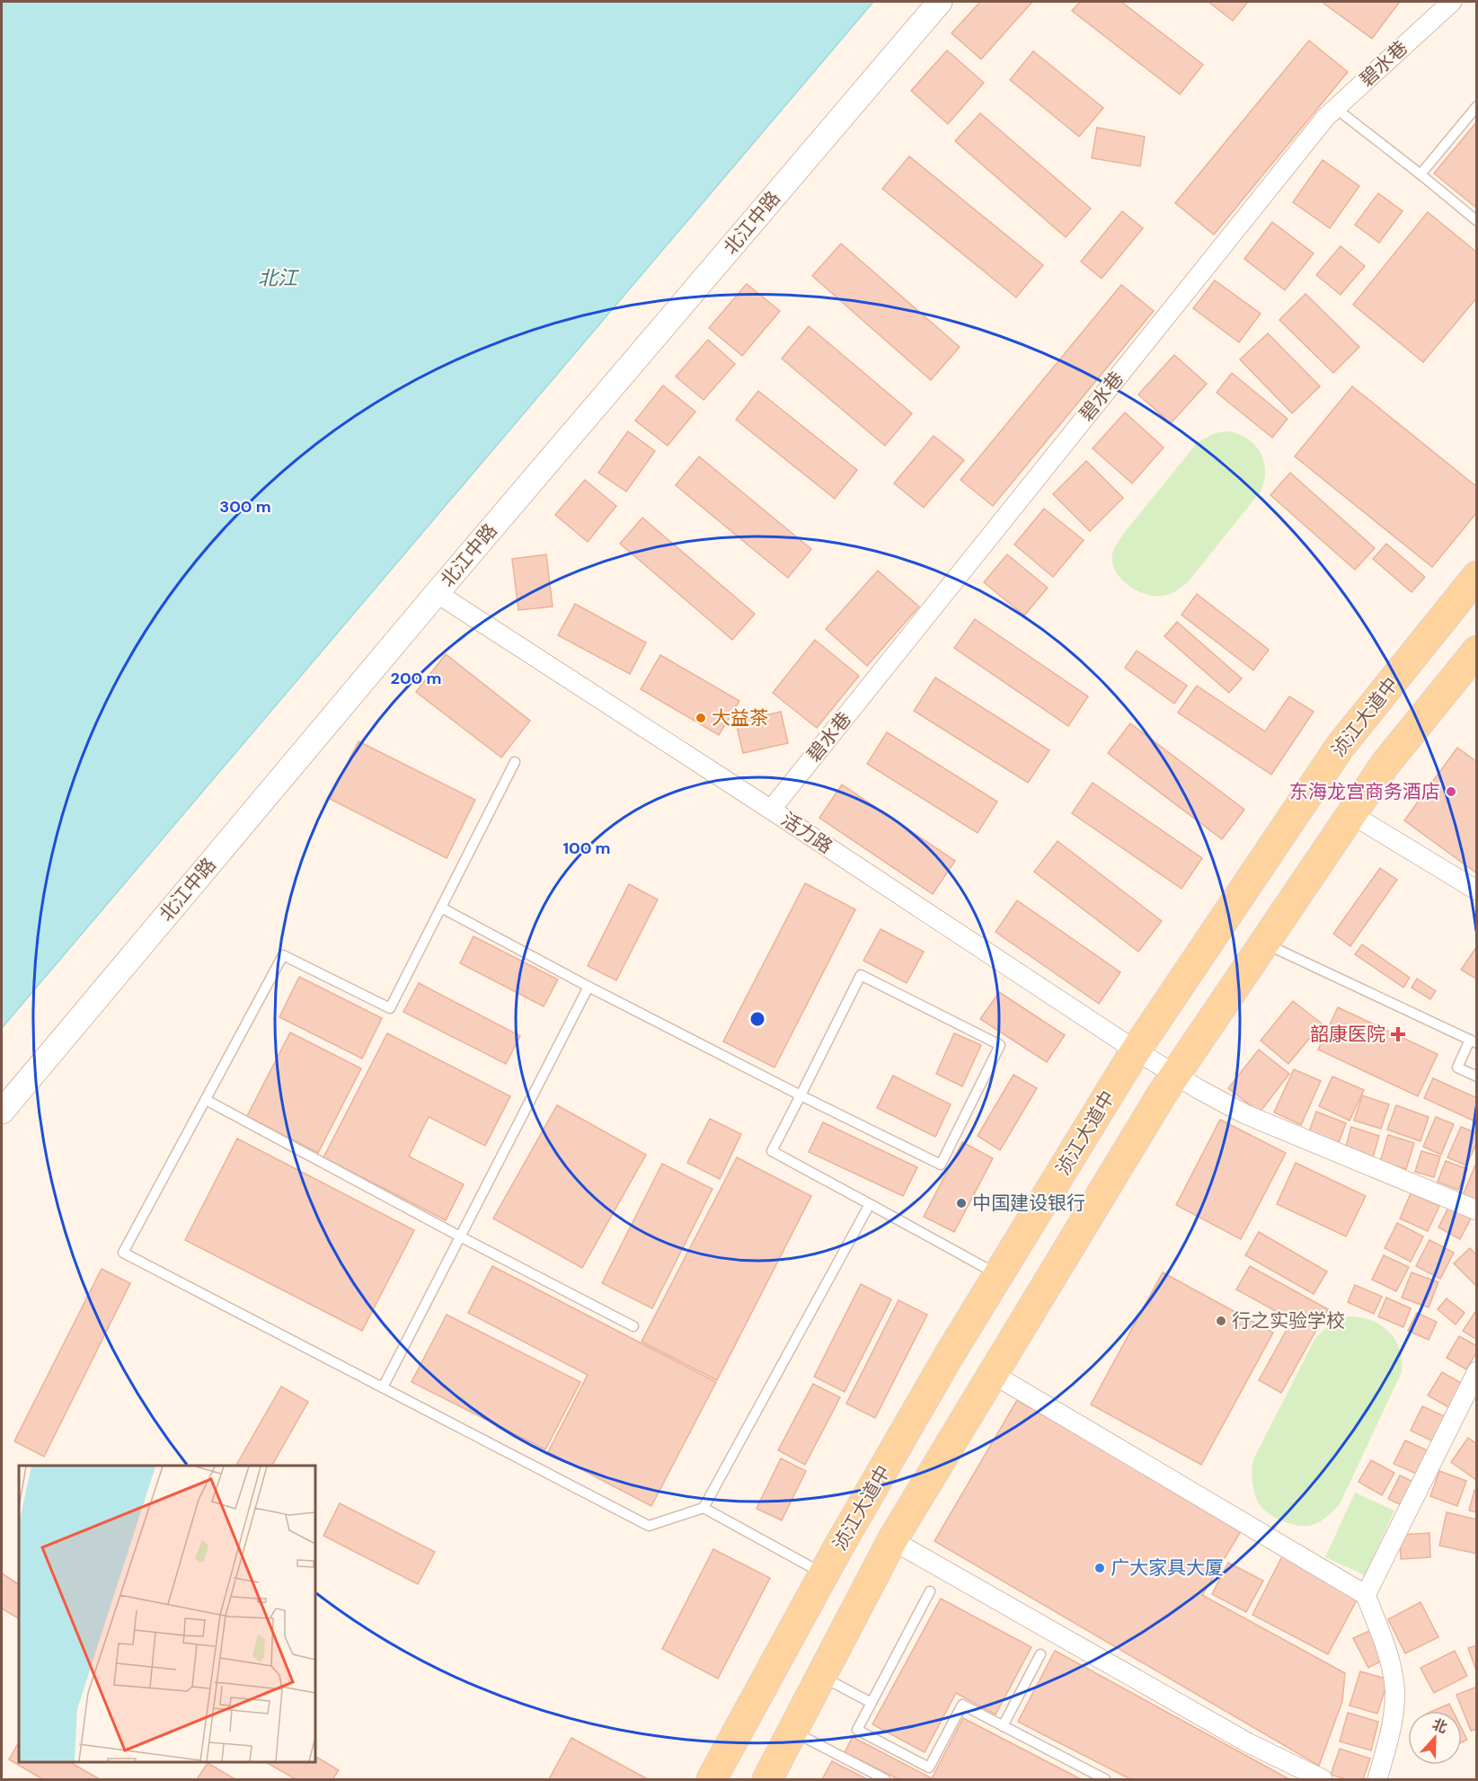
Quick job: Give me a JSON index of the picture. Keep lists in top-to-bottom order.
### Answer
{
  "streets": {
    "main road": ["浈江大道中"],
    "street": ["碧水巷", "北江中路", "活力路"]
  },
  "crossings": [
    ["碧水巷", "活力路"],
    ["北江中路", "活力路"],
    ["浈江大道中", "活力路"]
  ],
  "water": ["北江"],
  "places": {
    "other": [
      "大益茶",
      "东海龙宫商务酒店",
      "中国建设银行",
      "行之实验学校",
      "广大家具大厦"
    ],
    "health": ["韶康医院"]
  },
  "north": "top",
  "rings": ["300 m", "200 m", "100 m"]
}
